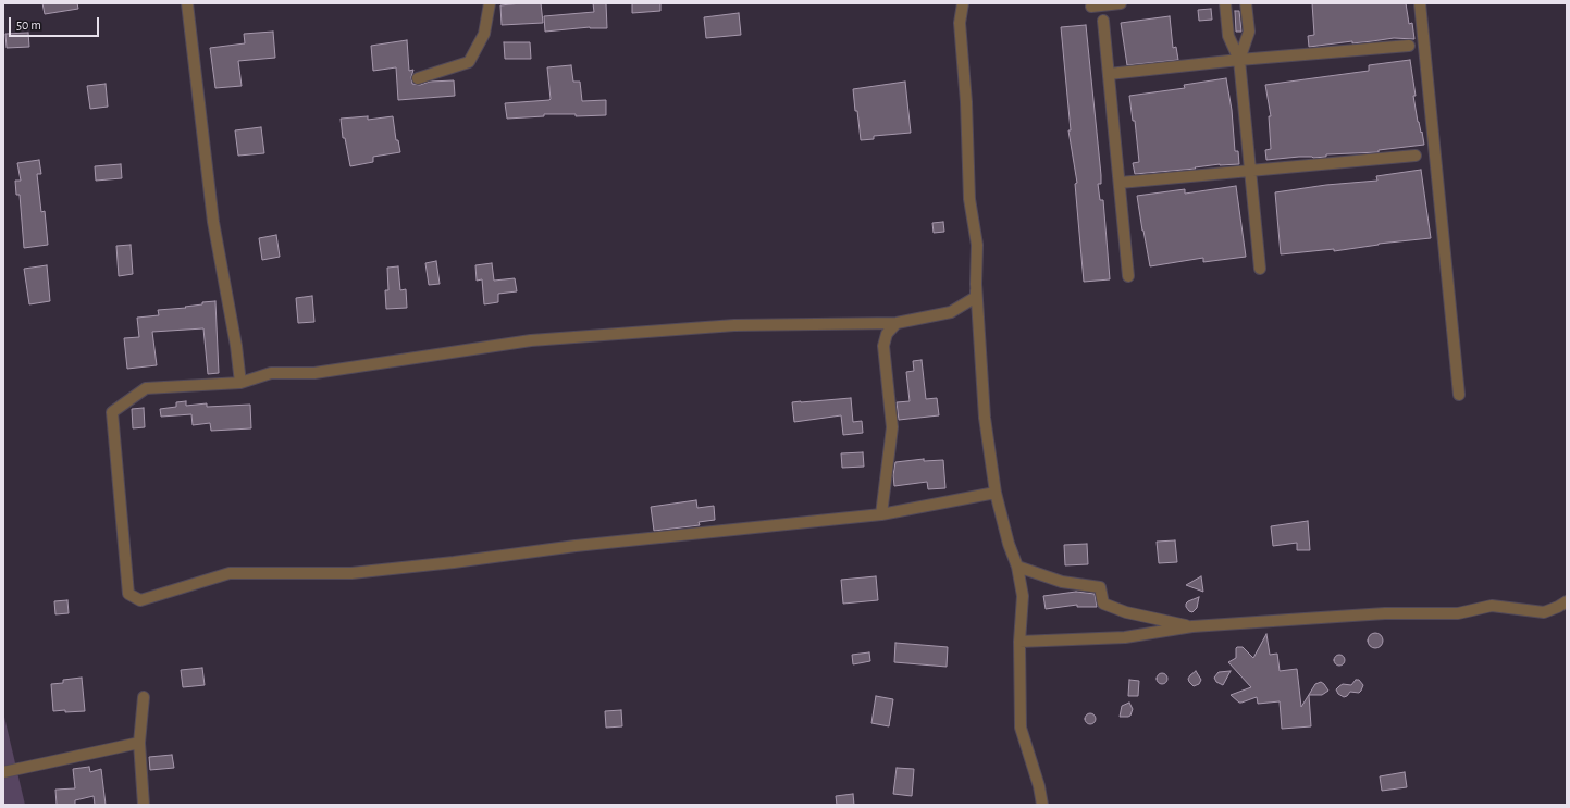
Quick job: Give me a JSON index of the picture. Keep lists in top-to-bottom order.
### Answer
{
  "scale_bar": "50 m"
}
